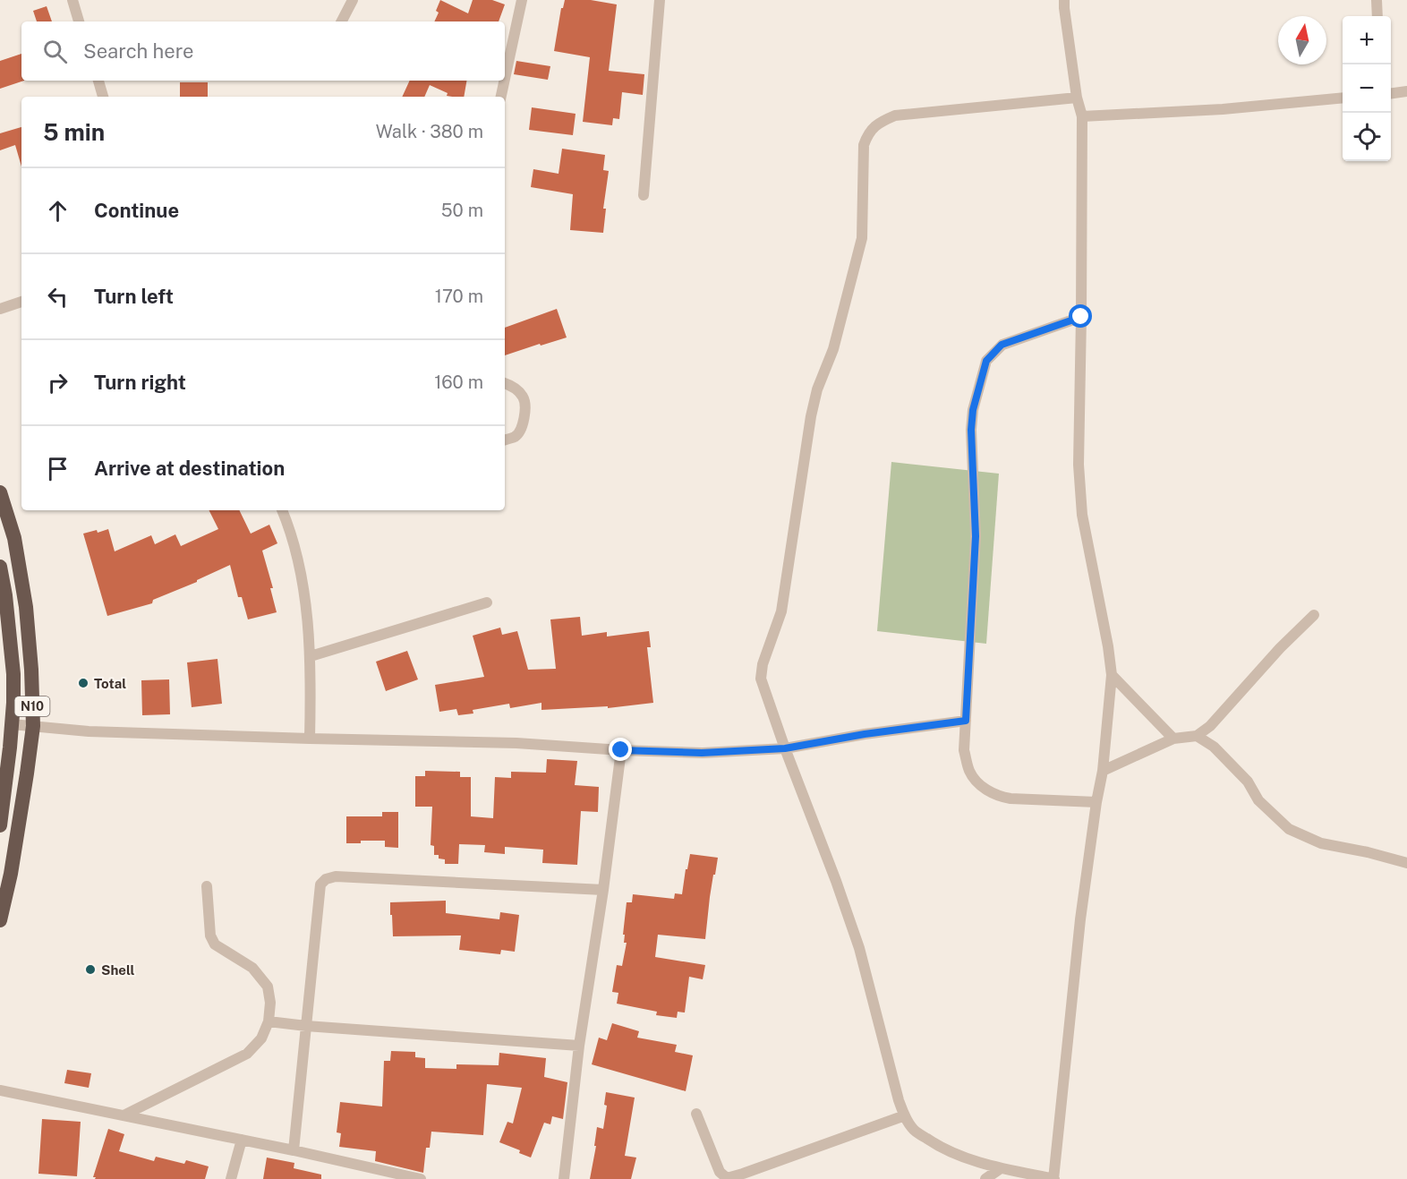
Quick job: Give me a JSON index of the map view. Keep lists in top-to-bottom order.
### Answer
{
  "streets": {
    "highway": ["N10"]
  },
  "places": ["Total", "Shell"],
  "north": "top",
  "page": {
    "map_buttons": ["+", "−"],
    "search": "Search here",
    "heading": ["5 min", "Walk · 380 m"],
    "list": [
      ["Continue", "50 m"],
      ["Turn left", "170 m"],
      ["Turn right", "160 m"],
      "Arrive at destination"
    ]
  }
}
